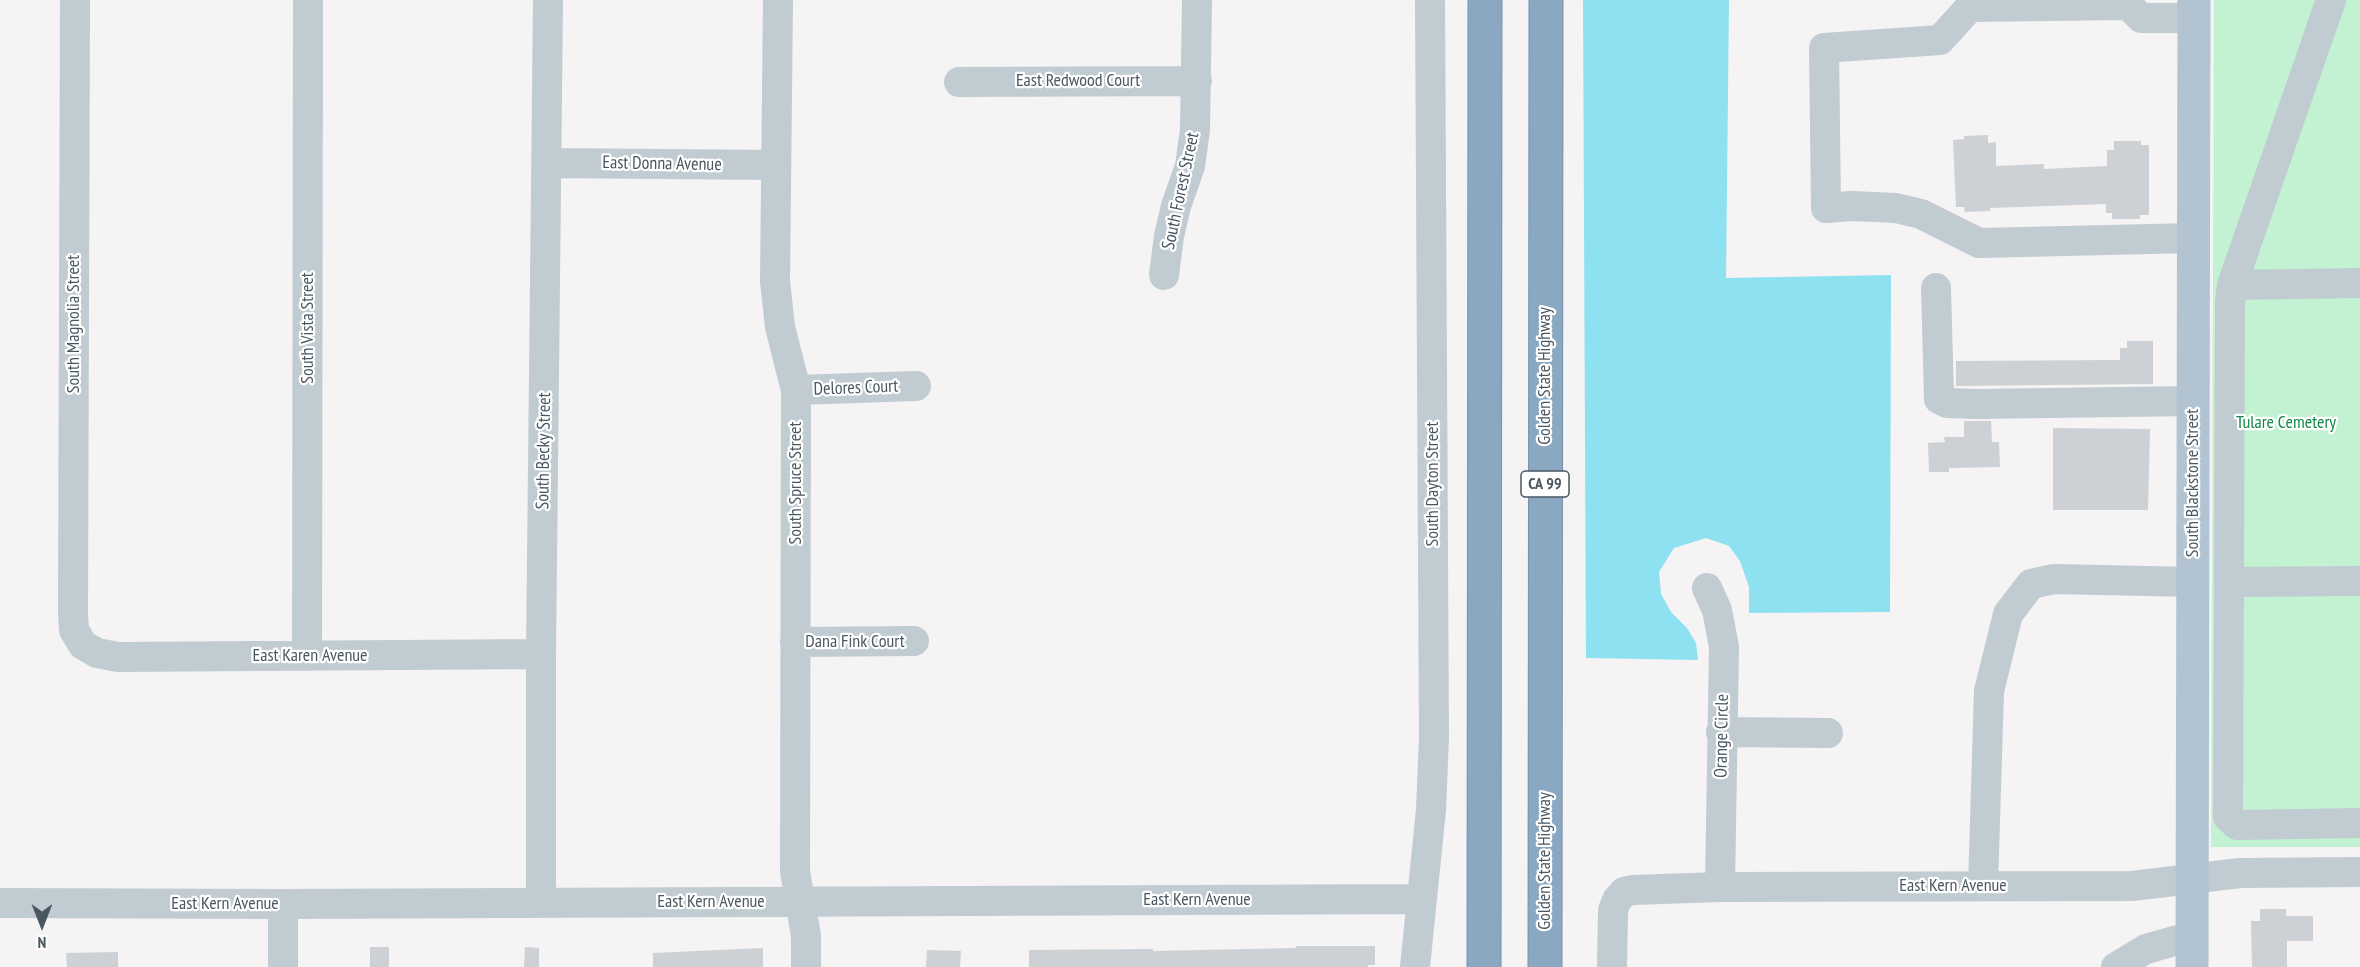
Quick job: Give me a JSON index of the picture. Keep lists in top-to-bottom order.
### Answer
{
  "streets": {
    "highway": ["Golden State Highway", "CA 99"],
    "main road": ["South Blackstone Street"],
    "street": [
      "East Redwood Court",
      "East Donna Avenue",
      "South Forest Street",
      "South Magnolia Street",
      "South Vista Street",
      "Delores Court",
      "South Becky Street",
      "South Spruce Street",
      "South Dayton Street",
      "Dana Fink Court",
      "East Karen Avenue",
      "Orange Circle",
      "East Kern Avenue"
    ]
  },
  "crossings": [
    ["East Redwood Court", "South Forest Street"],
    ["East Donna Avenue", "South Becky Street"],
    ["East Donna Avenue", "South Spruce Street"],
    ["South Magnolia Street", "East Karen Avenue"],
    ["South Vista Street", "East Karen Avenue"],
    ["Delores Court", "South Spruce Street"],
    ["South Becky Street", "East Karen Avenue"],
    ["South Becky Street", "East Kern Avenue"],
    ["South Spruce Street", "Dana Fink Court"],
    ["South Spruce Street", "East Kern Avenue"],
    ["South Blackstone Street", "East Kern Avenue"],
    ["South Dayton Street", "East Kern Avenue"],
    ["Orange Circle", "East Kern Avenue"]
  ],
  "parks": ["Tulare Cemetery"],
  "north": "bottom"
}
